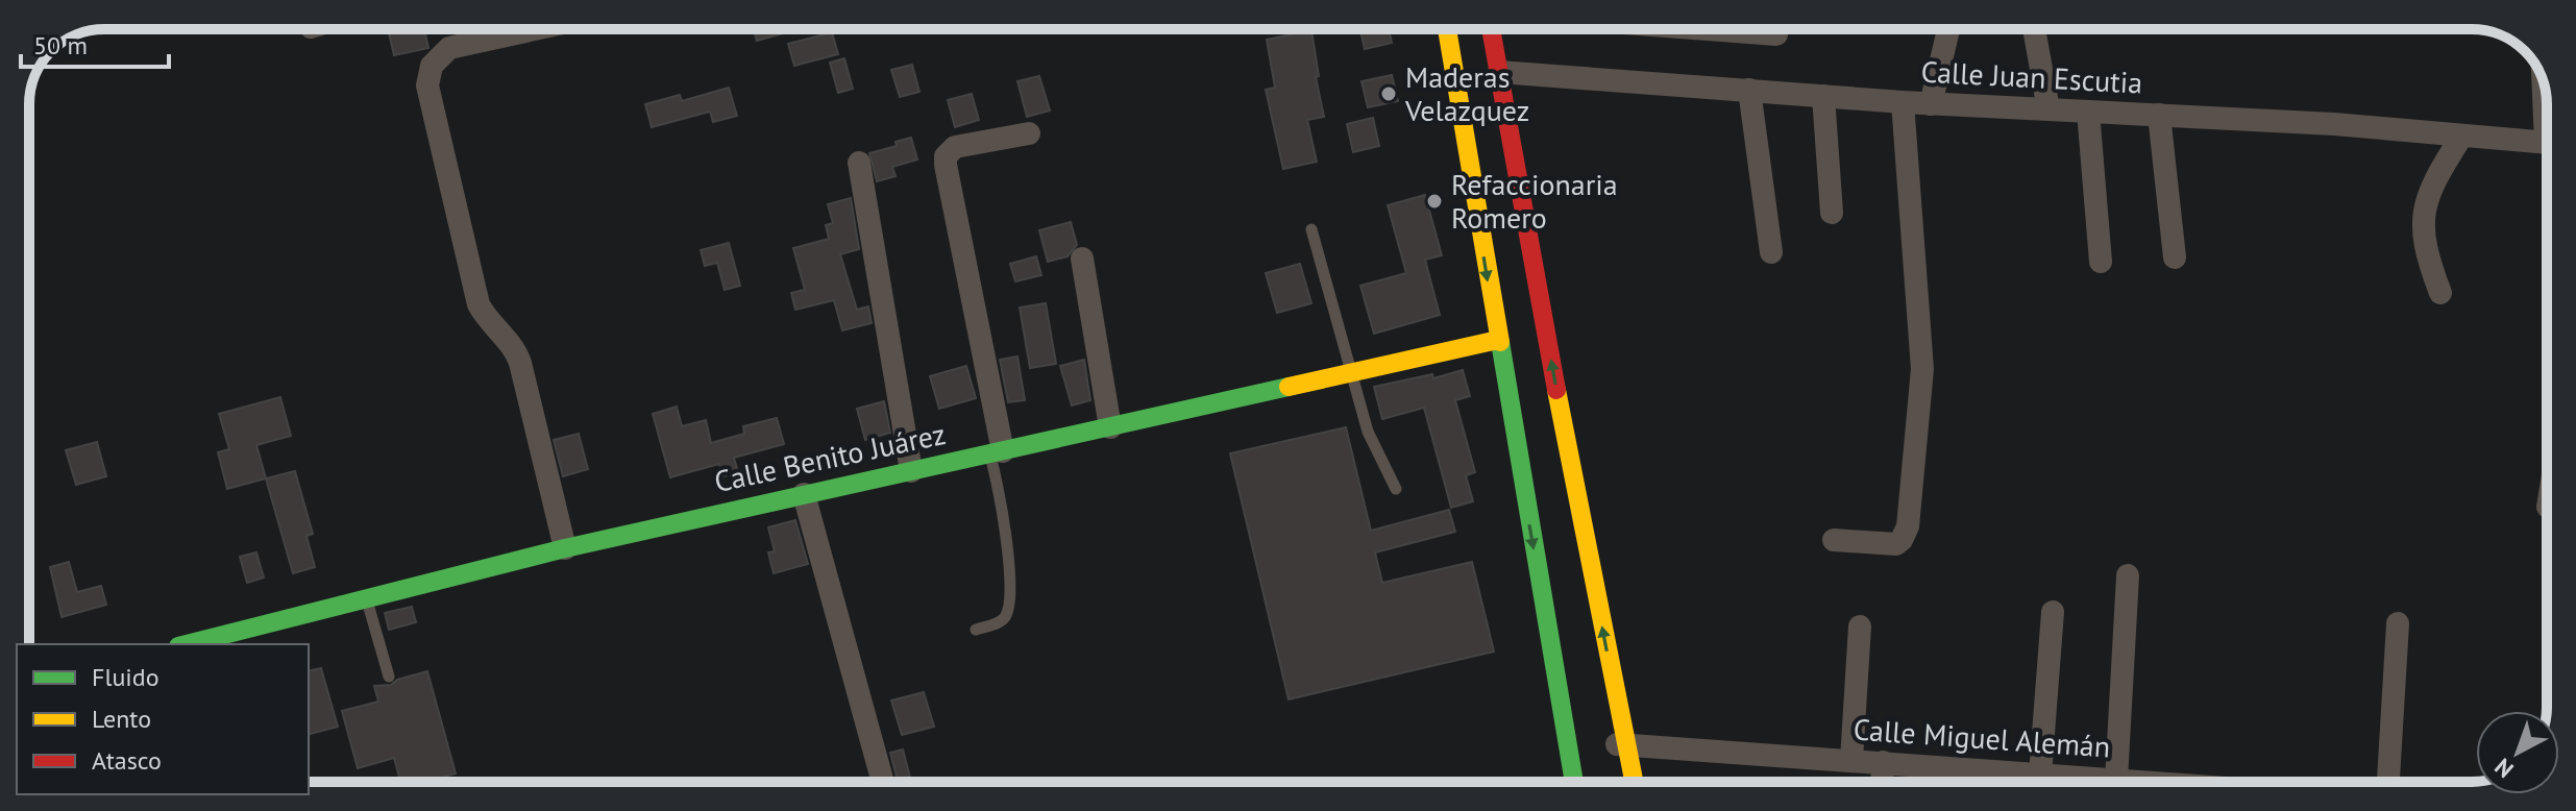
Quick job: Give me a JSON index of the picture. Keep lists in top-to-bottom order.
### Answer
{
  "streets": {
    "main road": ["Calle Benito Juárez"],
    "street": ["Calle Juan Escutia", "Calle Miguel Alemán"]
  },
  "places": ["Maderas Velazquez", "Refaccionaria Romero"],
  "legend": ["Fluido", "Lento", "Atasco"],
  "scale_bar": "50 m",
  "north": "bottom left"
}
